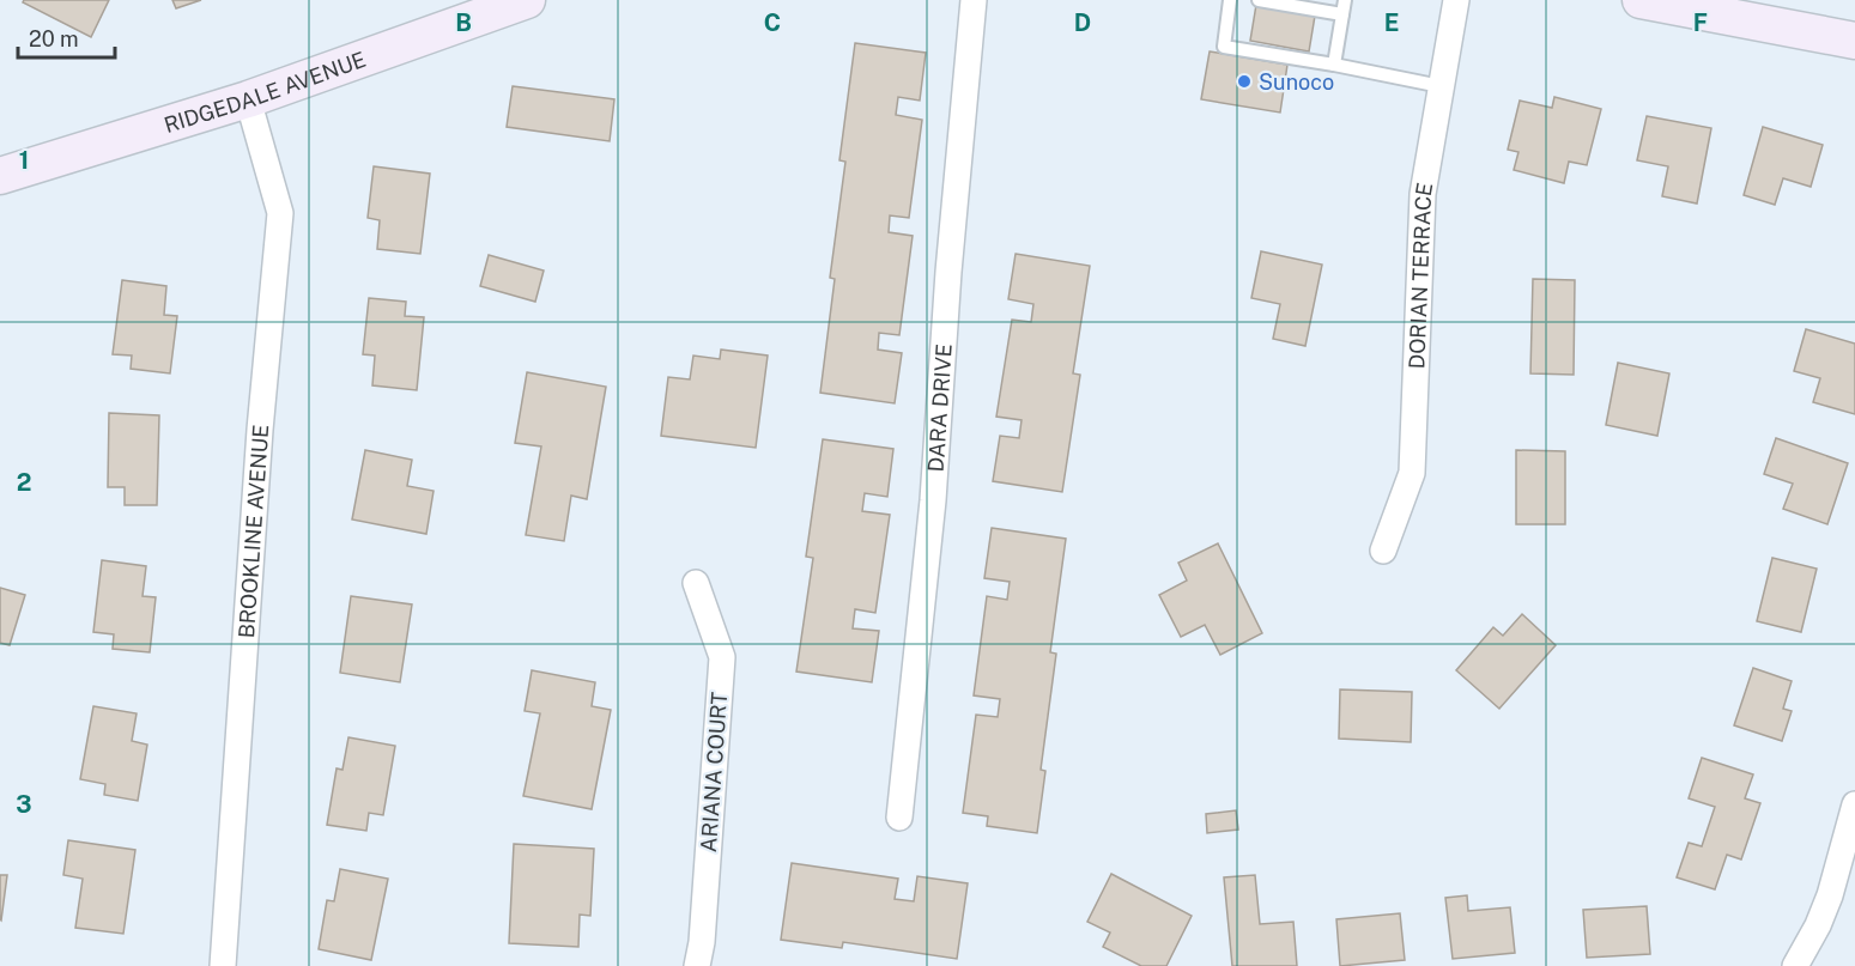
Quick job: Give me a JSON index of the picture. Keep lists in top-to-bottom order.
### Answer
{
  "streets": {
    "main road": ["RIDGEDALE AVENUE"],
    "street": [
      "DORIAN TERRACE",
      "DARA DRIVE",
      "BROOKLINE AVENUE",
      "ARIANA COURT"
    ]
  },
  "crossings": [
    ["RIDGEDALE AVENUE", "BROOKLINE AVENUE"]
  ],
  "places": ["Sunoco"],
  "scale_bar": "20 m",
  "grid": {
    "columns": [
      "B",
      "C",
      "D",
      "E",
      "F"
    ],
    "rows": ["1", "2", "3"]
  }
}
